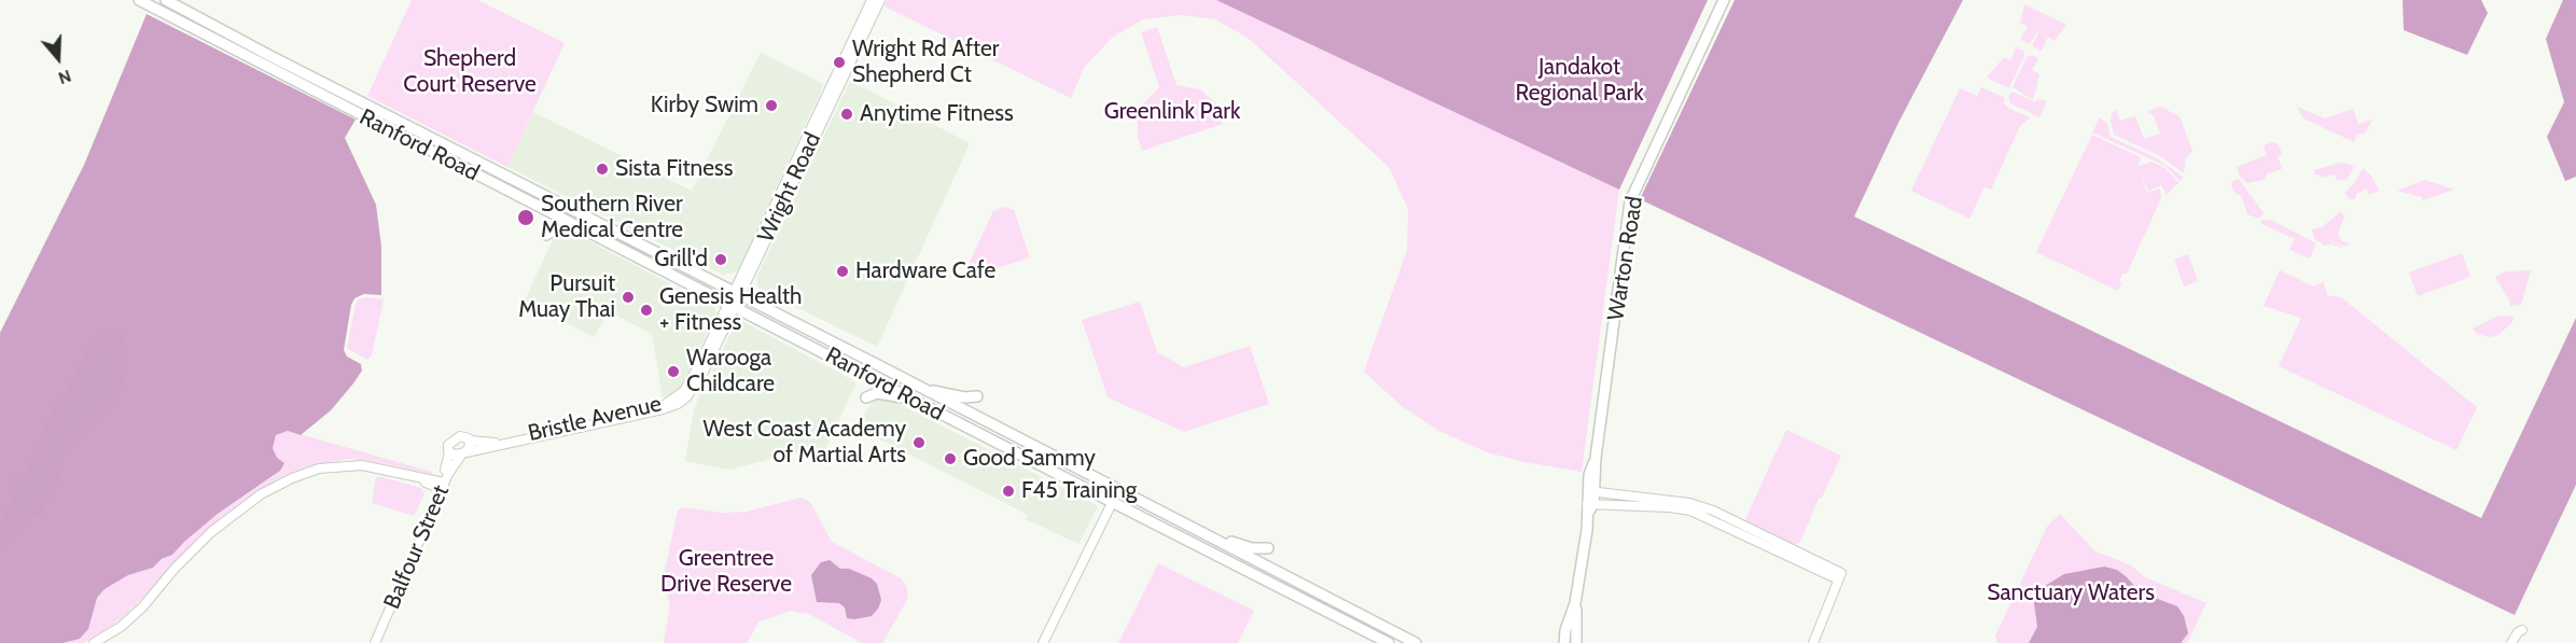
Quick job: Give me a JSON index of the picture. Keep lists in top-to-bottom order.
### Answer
{
  "streets": {
    "main road": ["Ranford Road", "Warton Road"],
    "street": ["Wright Road", "Bristle Avenue", "Balfour Street"]
  },
  "crossings": [
    ["Ranford Road", "Wright Road"],
    ["Ranford Road", "Bristle Avenue"],
    ["Wright Road", "Bristle Avenue"],
    ["Bristle Avenue", "Balfour Street"]
  ],
  "parks": [
    "Shepherd Court Reserve",
    "Jandakot Regional Park",
    "Greenlink Park",
    "Greentree Drive Reserve",
    "Sanctuary Waters"
  ],
  "places": [
    "Wright Rd After Shepherd Ct",
    "Kirby Swim",
    "Anytime Fitness",
    "Sista Fitness",
    "Southern River Medical Centre",
    "Grill'd",
    "Hardware Cafe",
    "Pursuit Muay Thai",
    "Genesis Health + Fitness",
    "Warooga Childcare",
    "West Coast Academy of Martial Arts",
    "Good Sammy",
    "F45 Training"
  ],
  "north": "bottom"
}
